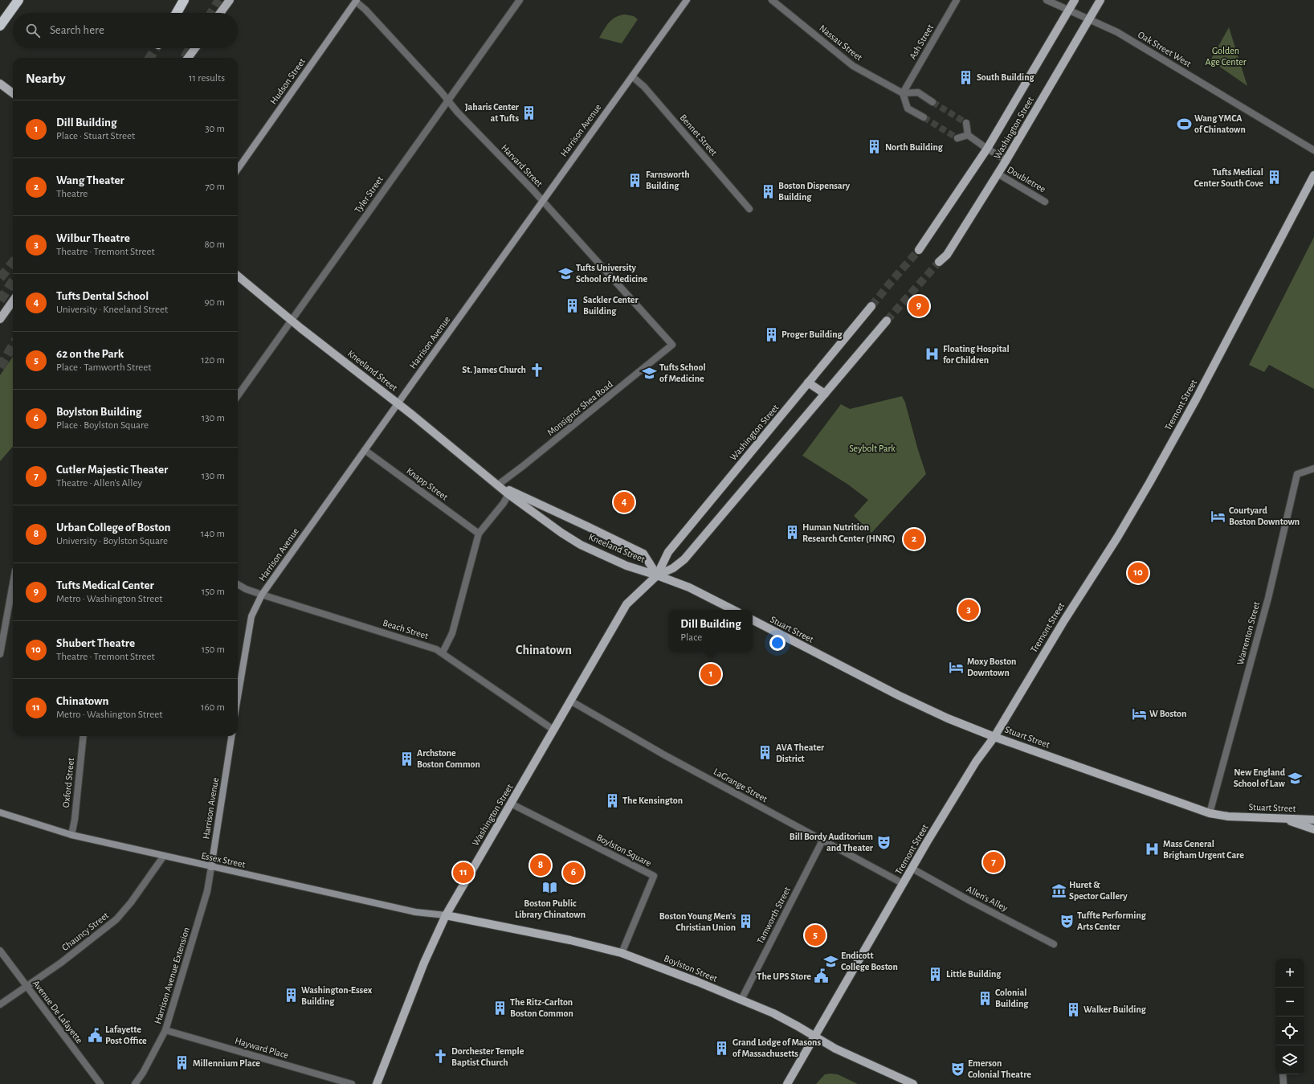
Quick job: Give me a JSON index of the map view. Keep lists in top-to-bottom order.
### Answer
{
  "streets": {
    "main road": [
      "Hudson Street",
      "Washington Street",
      "Harrison Avenue",
      "Kneeland Street",
      "Tremont Street",
      "Stuart Street",
      "Essex Street",
      "Boylston Street"
    ],
    "street": [
      "Ash Street",
      "Nassau Street",
      "Oak Street West",
      "Bennet Street",
      "Harvard Street",
      "Doubletree",
      "Tyler Street",
      "Monsignor Shea Road",
      "Knapp Street",
      "Beach Street",
      "Warrenton Street",
      "Oxford Street",
      "LaGrange Street",
      "Boylston Square",
      "Allen's Alley",
      "Tamworth Street",
      "Chauncy Street",
      "Harrison Avenue Extension",
      "Avenue De Lafayette",
      "Hayward Place"
    ]
  },
  "crossings": [
    ["Ash Street", "Nassau Street"],
    ["Oak Street West", "Washington Street"],
    ["Hudson Street", "Harvard Street"],
    ["Washington Street", "Doubletree"],
    ["Washington Street", "Kneeland Street"],
    ["Washington Street", "Beach Street"],
    ["Washington Street", "LaGrange Street"],
    ["Washington Street", "Boylston Square"],
    ["Washington Street", "Essex Street"],
    ["Washington Street", "Boylston Street"],
    ["Harrison Avenue", "Bennet Street"],
    ["Harrison Avenue", "Harvard Street"],
    ["Harrison Avenue", "Kneeland Street"],
    ["Harrison Avenue", "Knapp Street"],
    ["Harrison Avenue", "Beach Street"],
    ["Harrison Avenue", "Essex Street"],
    ["Harrison Avenue", "Harrison Avenue Extension"],
    ["Harvard Street", "Tyler Street"],
    ["Harvard Street", "Monsignor Shea Road"],
    ["Tyler Street", "Kneeland Street"],
    ["Kneeland Street", "Monsignor Shea Road"],
    ["Tremont Street", "Stuart Street"],
    ["Tremont Street", "LaGrange Street"],
    ["Tremont Street", "Allen's Alley"],
    ["Tremont Street", "Boylston Street"],
    ["Stuart Street", "Warrenton Street"],
    ["Oxford Street", "Essex Street"],
    ["LaGrange Street", "Tamworth Street"],
    ["Boylston Square", "Boylston Street"],
    ["Essex Street", "Chauncy Street"],
    ["Essex Street", "Boylston Street"],
    ["Essex Street", "Harrison Avenue Extension"],
    ["Tamworth Street", "Boylston Street"],
    ["Chauncy Street", "Avenue De Lafayette"],
    ["Harrison Avenue Extension", "Hayward Place"]
  ],
  "districts": ["Chinatown"],
  "parks": ["Golden Age Center", "Seybolt Park"],
  "places": {
    "building": [
      "South Building",
      "Jaharis Center at Tufts",
      "North Building",
      "Tufts Medical Center South Cove",
      "Farnsworth Building",
      "Boston Dispensary Building",
      "Sackler Center Building",
      "Proger Building",
      "Human Nutrition Research Center (HNRC)",
      "AVA Theater District",
      "Archstone Boston Common",
      "The Kensington",
      "Boston Young Men's Christian Union",
      "Little Building",
      "Washington-Essex Building",
      "Colonial Building",
      "The Ritz-Carlton Boston Common",
      "Walker Building",
      "Grand Lodge of Masons of Massachusetts",
      "Millennium Place"
    ],
    "sports": ["Wang YMCA of Chinatown"],
    "school or university": [
      "Tufts University School of Medicine",
      "Tufts School of Medicine",
      "New England School of Law",
      "Endicott College Boston"
    ],
    "hospital": ["Floating Hospital for Children", "Mass General Brigham Urgent Care"],
    "church": ["St. James Church", "Dorchester Temple Baptist Church"],
    "hotel": ["Courtyard Boston Downtown", "Moxy Boston Downtown", "W Boston"],
    "theatre": ["Bill Bordy Auditorium and Theater", "Tuffte Performing Arts Center", "Emerson Colonial Theatre"],
    "library": ["Boston Public Library Chinatown"],
    "museum": ["Huret & Spector Gallery"],
    "public building": ["The UPS Store", "Lafayette Post Office"]
  },
  "page": {
    "search": "Search here",
    "heading": ["Nearby", "11 results"],
    "list": [
      {
        "mark": "1",
        "name": "Dill Building",
        "note": "Place · Stuart Street",
        "value": "30 m"
      },
      {
        "mark": "2",
        "name": "Wang Theater",
        "note": "Theatre",
        "value": "70 m"
      },
      {
        "mark": "3",
        "name": "Wilbur Theatre",
        "note": "Theatre · Tremont Street",
        "value": "80 m"
      },
      {
        "mark": "4",
        "name": "Tufts Dental School",
        "note": "University · Kneeland Street",
        "value": "90 m"
      },
      {
        "mark": "5",
        "name": "62 on the Park",
        "note": "Place · Tamworth Street",
        "value": "120 m"
      },
      {
        "mark": "6",
        "name": "Boylston Building",
        "note": "Place · Boylston Square",
        "value": "130 m"
      },
      {
        "mark": "7",
        "name": "Cutler Majestic Theater",
        "note": "Theatre · Allen's Alley",
        "value": "130 m"
      },
      {
        "mark": "8",
        "name": "Urban College of Boston",
        "note": "University · Boylston Square",
        "value": "140 m"
      },
      {
        "mark": "9",
        "name": "Tufts Medical Center",
        "note": "Metro · Washington Street",
        "value": "150 m"
      },
      {
        "mark": "10",
        "name": "Shubert Theatre",
        "note": "Theatre · Tremont Street",
        "value": "150 m"
      },
      {
        "mark": "11",
        "name": "Chinatown",
        "note": "Metro · Washington Street",
        "value": "160 m"
      }
    ],
    "pins": [
      "9",
      "4",
      "2",
      "10",
      "3",
      "1",
      "7",
      "8",
      "6",
      "11",
      "5"
    ],
    "popup": ["Dill Building", "Place"],
    "map_buttons": ["+", "−"]
  }
}
